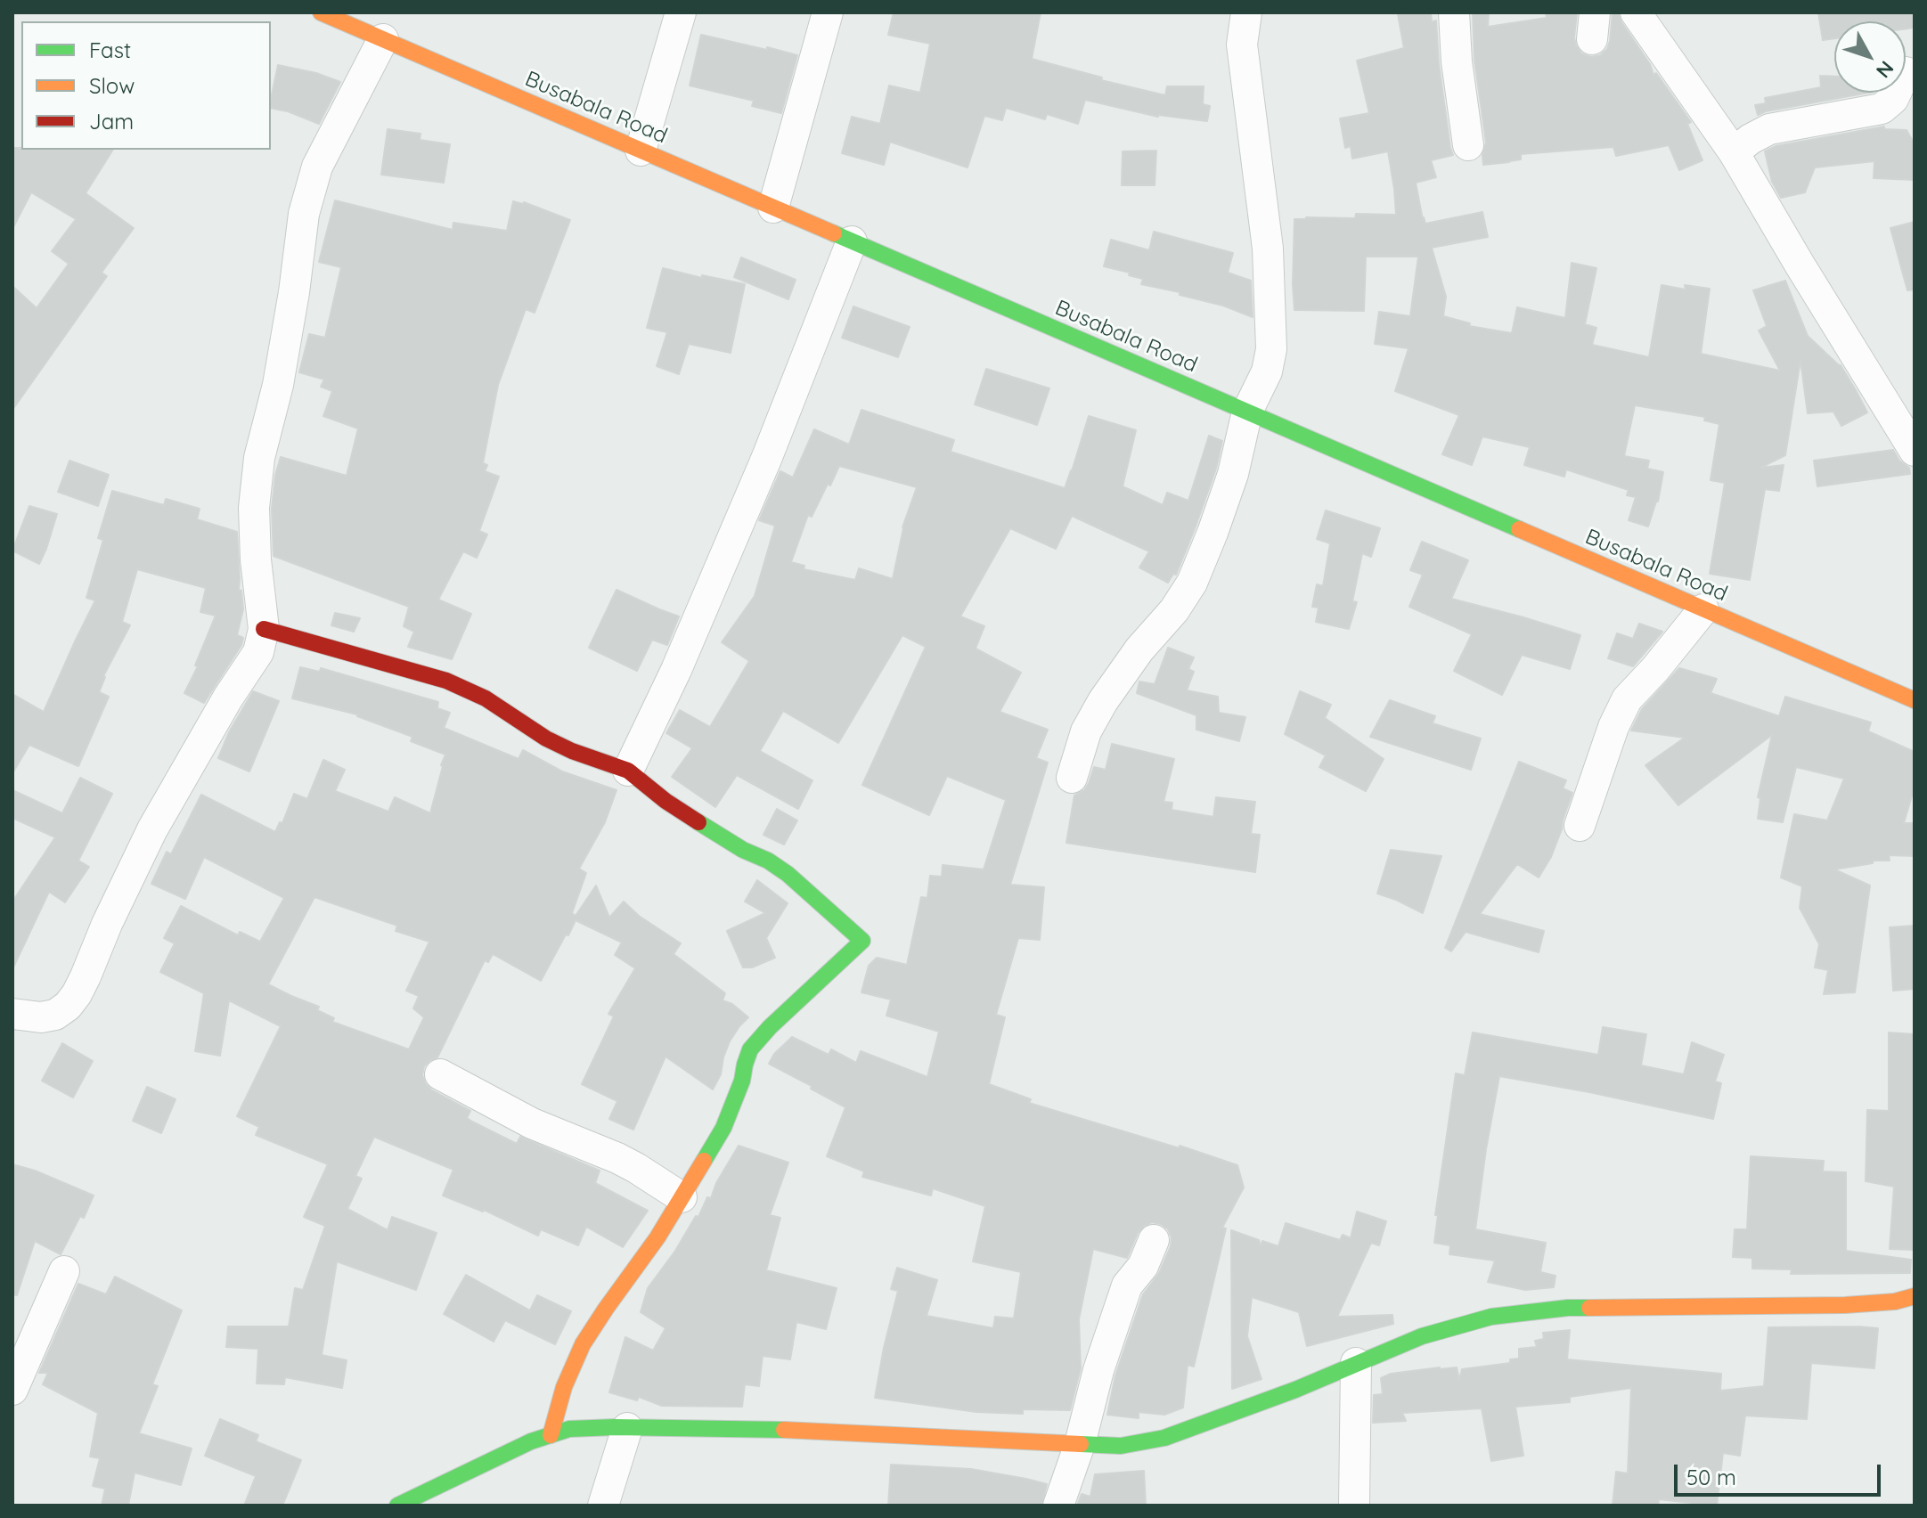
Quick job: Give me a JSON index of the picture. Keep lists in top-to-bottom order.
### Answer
{
  "streets": {
    "street": ["Busabala Road"]
  },
  "legend": ["Fast", "Slow", "Jam"],
  "scale_bar": "50 m",
  "north": "bottom right"
}
